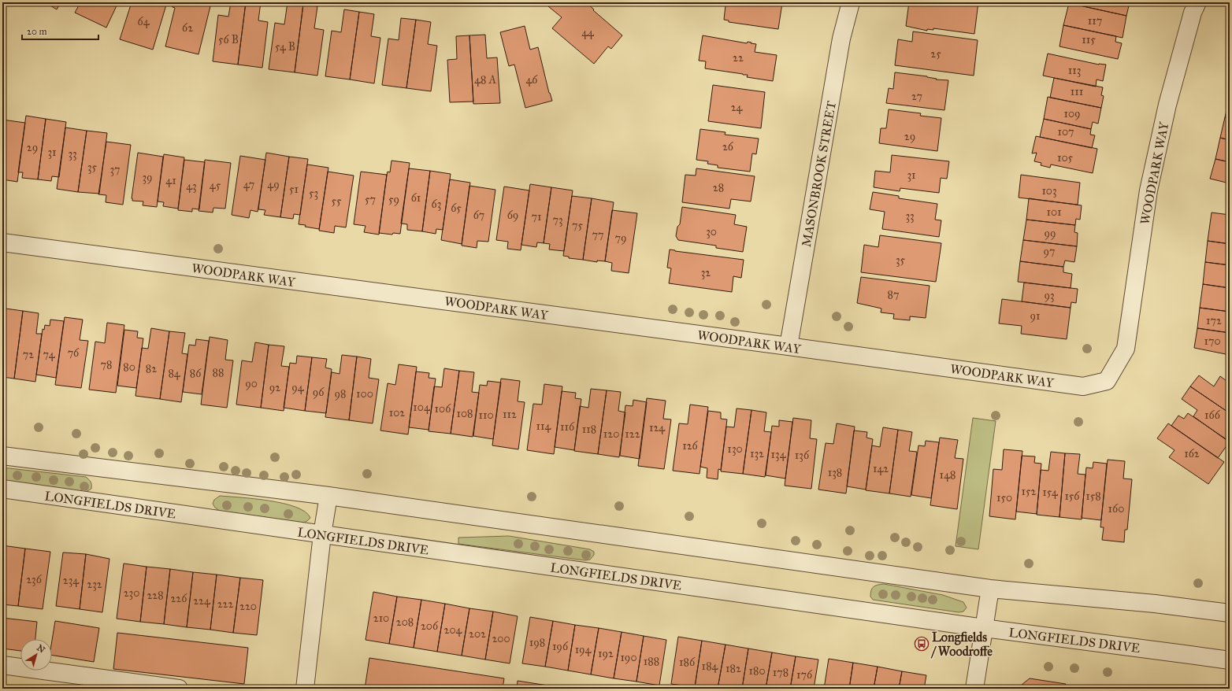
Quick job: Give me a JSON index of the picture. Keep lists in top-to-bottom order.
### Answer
{
  "streets": {
    "street": ["WOODPARK WAY", "MASONBROOK STREET", "LONGFIELDS DRIVE"]
  },
  "crossings": [
    ["WOODPARK WAY", "MASONBROOK STREET"]
  ],
  "places": {
    "bus stop": ["Longfields / Woodroffe"]
  },
  "house_numbers": [
    "117",
    "64",
    "62",
    "44",
    "56 B",
    "115",
    "54 B",
    "25",
    "22",
    "113",
    "48 A",
    "46",
    "111",
    "27",
    "24",
    "109",
    "107",
    "29",
    "26",
    "29",
    "31",
    "33",
    "105",
    "35",
    "37",
    "31",
    "39",
    "41",
    "47",
    "49",
    "45",
    "43",
    "28",
    "51",
    "103",
    "53",
    "61",
    "57",
    "59",
    "55",
    "63",
    "65",
    "101",
    "67",
    "69",
    "33",
    "71",
    "73",
    "75",
    "30",
    "99",
    "77",
    "79",
    "97",
    "35",
    "32",
    "87",
    "93",
    "91",
    "172",
    "170",
    "76",
    "72",
    "74",
    "78",
    "80",
    "82",
    "88",
    "84",
    "86",
    "90",
    "92",
    "94",
    "96",
    "98",
    "100",
    "104",
    "106",
    "102",
    "108",
    "112",
    "110",
    "166",
    "114",
    "116",
    "124",
    "118",
    "120",
    "122",
    "126",
    "130",
    "132",
    "162",
    "134",
    "136",
    "142",
    "138",
    "148",
    "152",
    "154",
    "156",
    "158",
    "150",
    "160",
    "236",
    "234",
    "232",
    "230",
    "228",
    "226",
    "224",
    "222",
    "220",
    "210",
    "208",
    "206",
    "204",
    "202",
    "200",
    "198",
    "196",
    "194",
    "192",
    "190",
    "188",
    "186",
    "184",
    "182",
    "180",
    "178",
    "176"
  ],
  "scale_bar": "20 m",
  "north": "top right"
}
